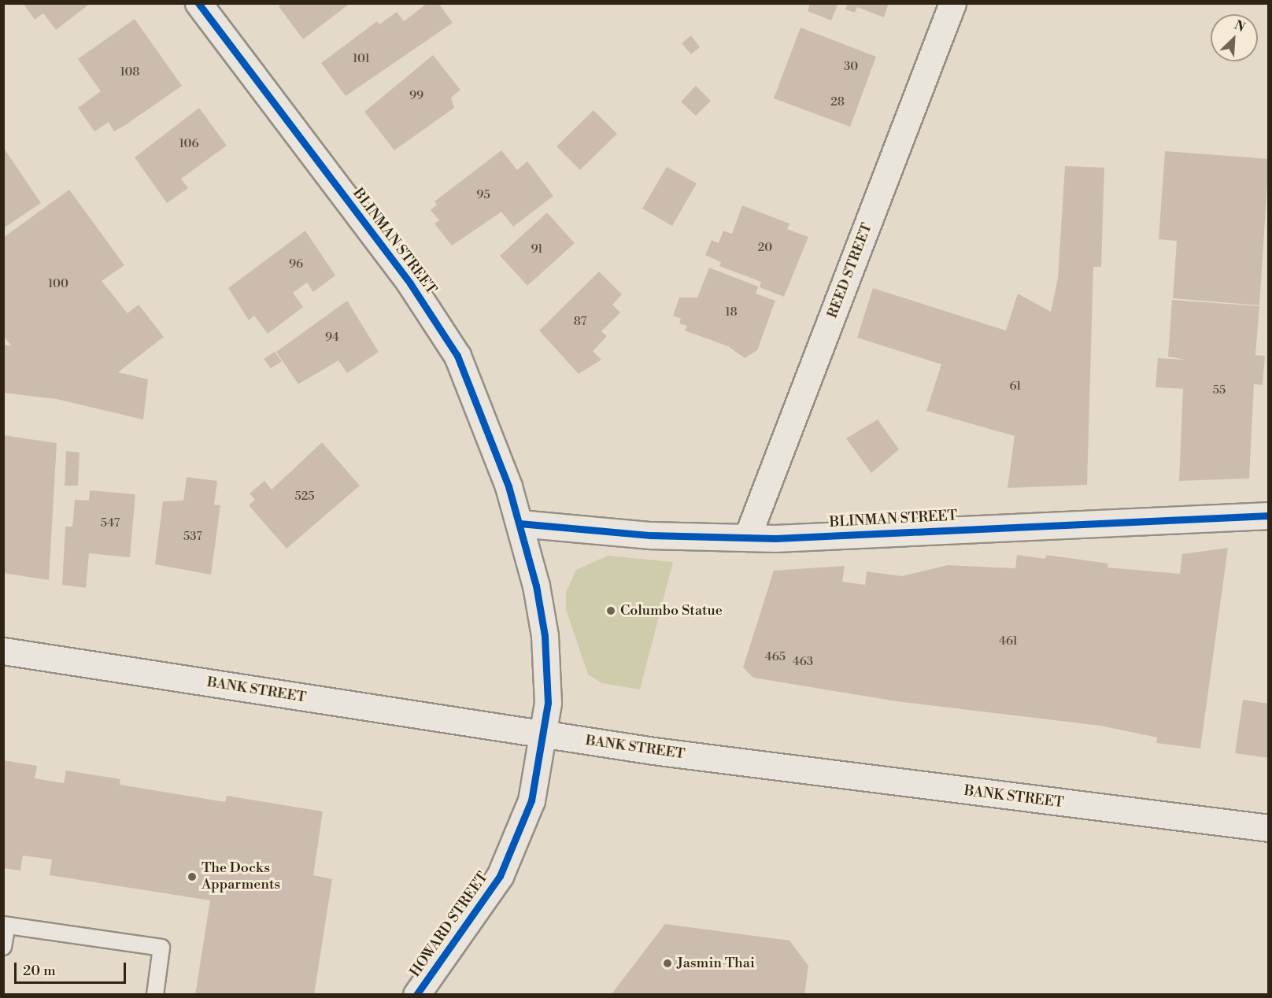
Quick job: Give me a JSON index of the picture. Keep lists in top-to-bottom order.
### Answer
{
  "streets": {
    "street": [
      "BLINMAN STREET",
      "REED STREET",
      "BANK STREET",
      "HOWARD STREET"
    ]
  },
  "crossings": [
    ["BLINMAN STREET", "REED STREET"],
    ["BLINMAN STREET", "BANK STREET"],
    ["BLINMAN STREET", "HOWARD STREET"],
    ["BANK STREET", "HOWARD STREET"]
  ],
  "places": ["Columbo Statue", "The Docks Apparments", "Jasmin Thai"],
  "house_numbers": [
    "101",
    "30",
    "108",
    "99",
    "28",
    "106",
    "95",
    "20",
    "91",
    "96",
    "100",
    "18",
    "87",
    "94",
    "61",
    "55",
    "525",
    "547",
    "537",
    "461",
    "465",
    "463"
  ],
  "scale_bar": "20 m",
  "north": "top right"
}
